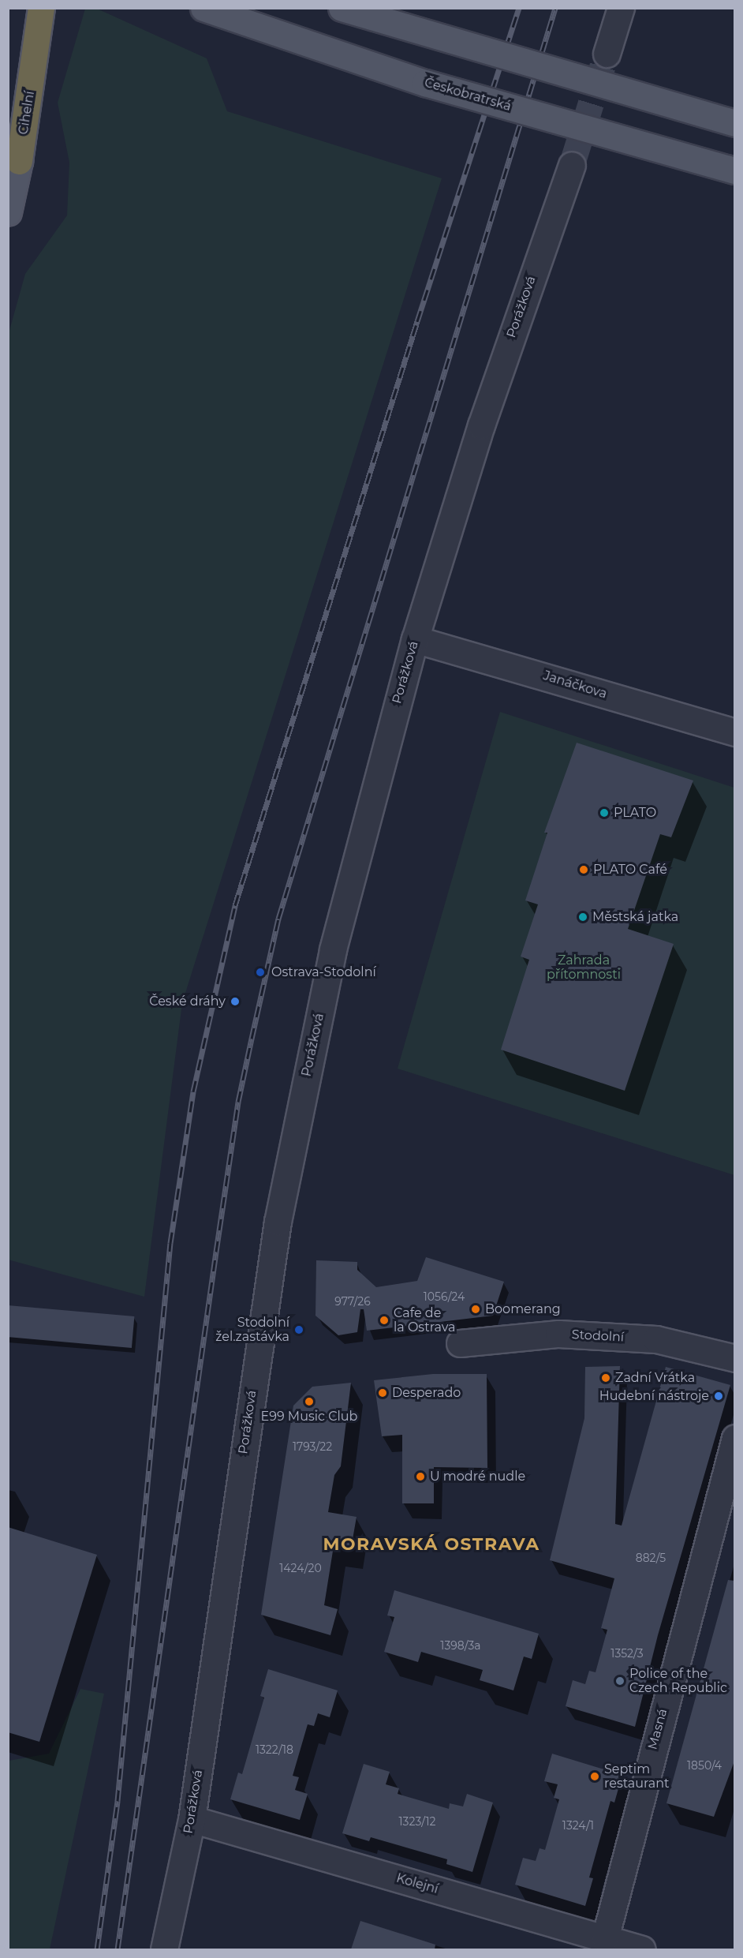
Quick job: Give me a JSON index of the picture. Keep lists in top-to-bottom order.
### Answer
{
  "streets": {
    "highway": ["Cihelní"],
    "main road": ["Českobratrská"],
    "street": [
      "Porážková",
      "Janáčkova",
      "Stodolní",
      "Masná",
      "Kolejní"
    ]
  },
  "crossings": [
    ["Porážková", "Janáčkova"],
    ["Porážková", "Kolejní"],
    ["Masná", "Kolejní"]
  ],
  "districts": ["MORAVSKÁ OSTRAVA"],
  "parks": ["Zahrada přítomnosti"],
  "places": [
    "PLATO",
    "PLATO Café",
    "Městská jatka",
    "Ostrava-Stodolní",
    "České dráhy",
    "Boomerang",
    "Cafe de la Ostrava",
    "Stodolní žel.zastávka",
    "Zadní Vrátka",
    "Desperado",
    "Hudební nástroje",
    "E99 Music Club",
    "U modré nudle",
    "Police of the Czech Republic",
    "Septim restaurant"
  ],
  "house_numbers": [
    "1056/24",
    "977/26",
    "1793/22",
    "882/5",
    "1424/20",
    "1398/3a",
    "1352/3",
    "1322/18",
    "1850/4",
    "1323/12",
    "1324/1"
  ]
}
